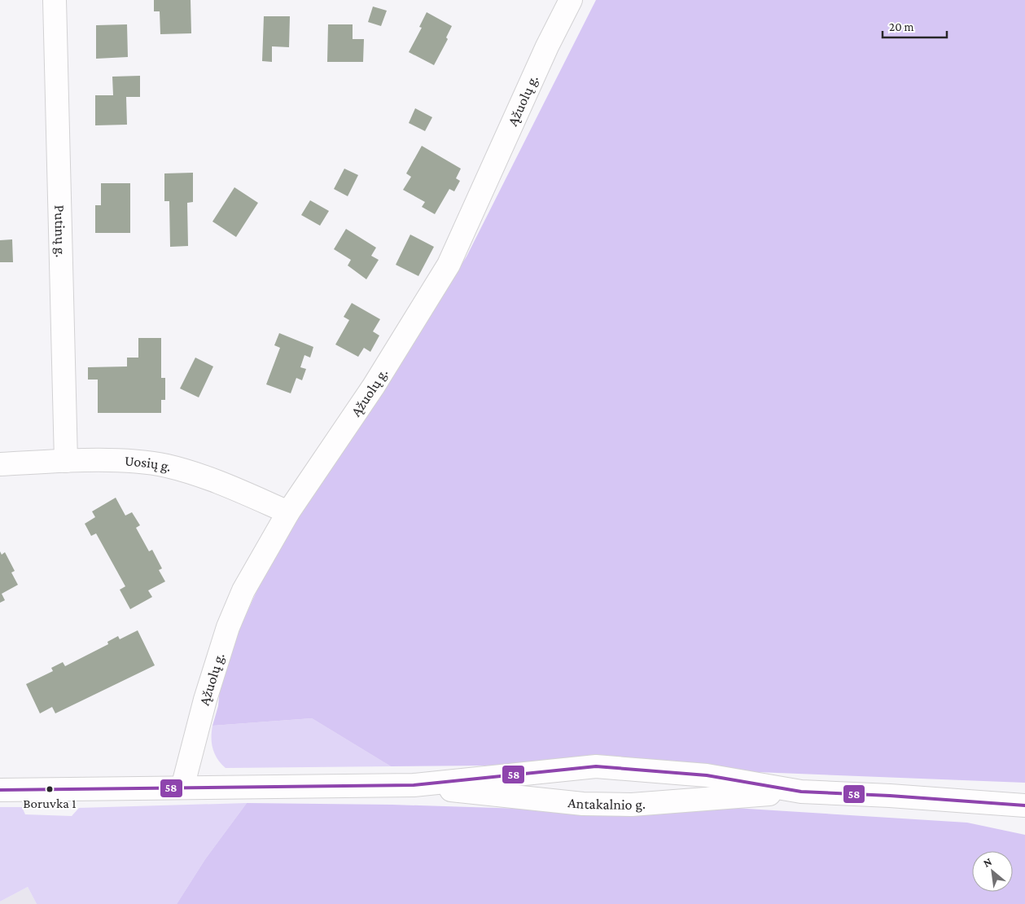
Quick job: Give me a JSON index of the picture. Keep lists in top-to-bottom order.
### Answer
{
  "streets": {
    "street": [
      "Ąžuolų g.",
      "Putinų g.",
      "Uosių g.",
      "Antakalnio g."
    ]
  },
  "crossings": [
    ["Ąžuolų g.", "Uosių g."],
    ["Ąžuolų g.", "Antakalnio g."],
    ["Putinų g.", "Uosių g."]
  ],
  "places": ["Boruvka 1"],
  "lines": ["transit line 58"],
  "scale_bar": "20 m",
  "north": "top left"
}
